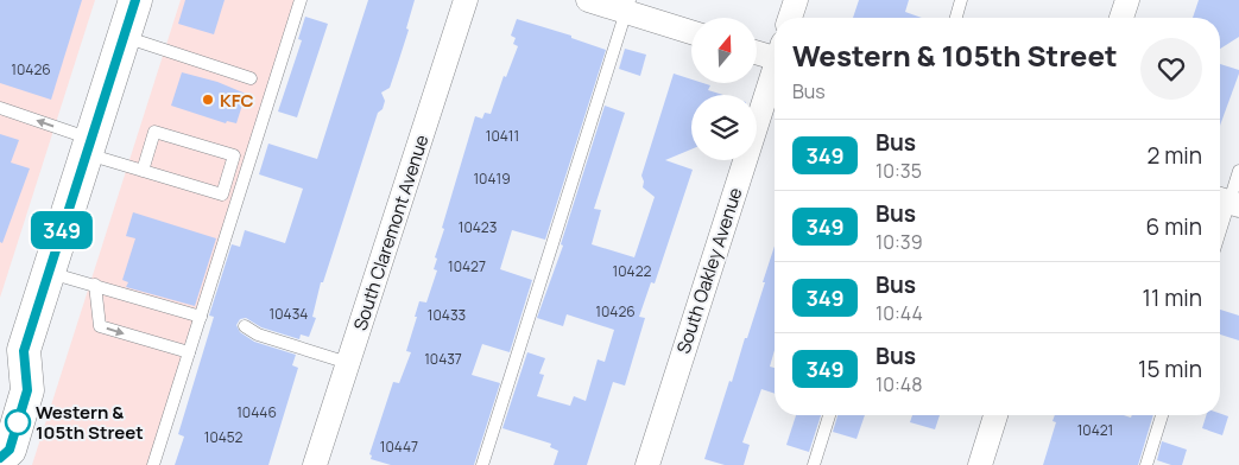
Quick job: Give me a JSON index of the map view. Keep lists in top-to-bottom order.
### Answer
{
  "streets": {
    "street": ["South Claremont Avenue", "South Oakley Avenue"]
  },
  "places": ["KFC", "Western & 105th Street"],
  "lines": ["bus line 349"],
  "house_numbers": [
    "10426",
    "10411",
    "10419",
    "10423",
    "10427",
    "10422",
    "10426",
    "10434",
    "10433",
    "10437",
    "10446",
    "10421",
    "10452",
    "10447"
  ],
  "north": "top",
  "page": {
    "on_map": "349",
    "heading": ["Western & 105th Street", "Bus"],
    "list": [
      {
        "mark": "349",
        "name": "Bus",
        "note": "10:35",
        "value": "2 min"
      },
      {
        "mark": "349",
        "name": "Bus",
        "note": "10:39",
        "value": "6 min"
      },
      {
        "mark": "349",
        "name": "Bus",
        "note": "10:44",
        "value": "11 min"
      },
      {
        "mark": "349",
        "name": "Bus",
        "note": "10:48",
        "value": "15 min"
      }
    ]
  }
}
